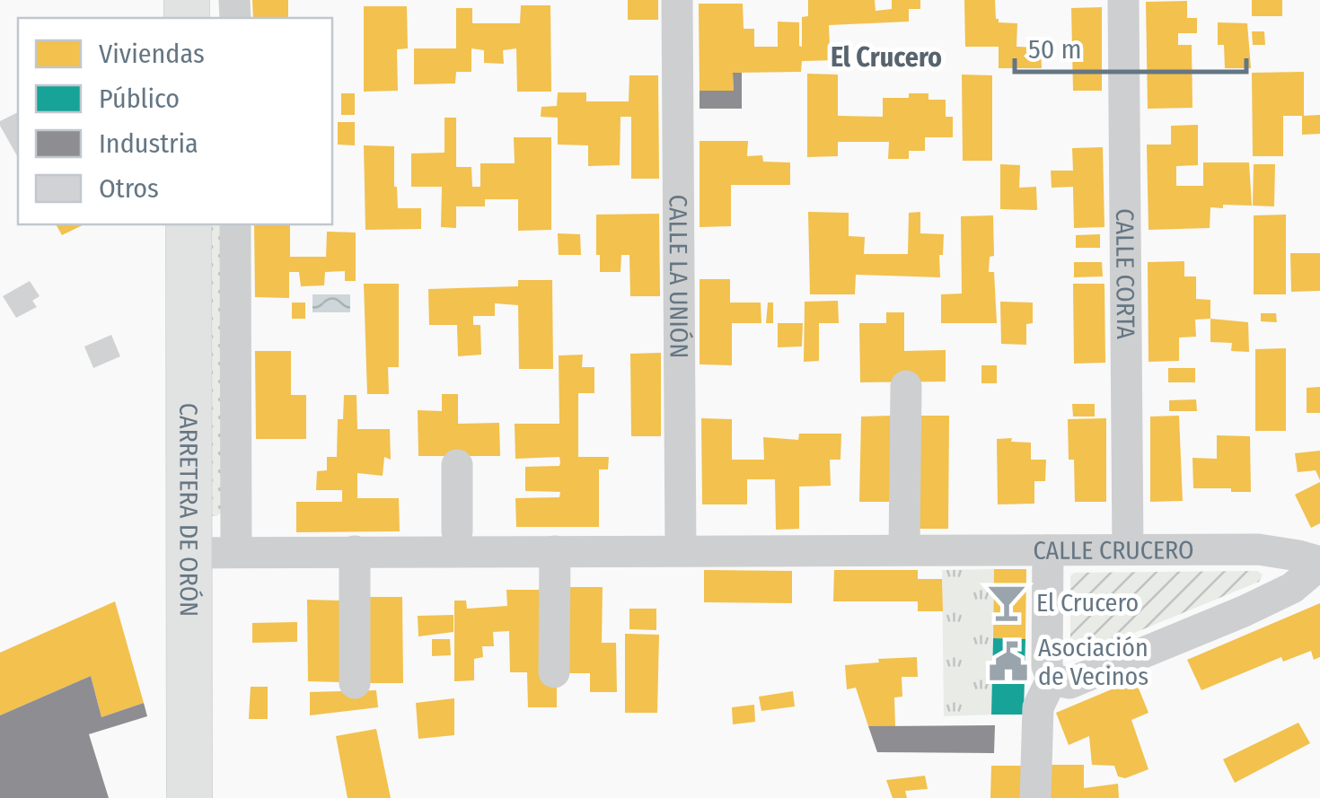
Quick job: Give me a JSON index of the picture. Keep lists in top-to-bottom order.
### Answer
{
  "streets": {
    "street": [
      "CALLE CORTA",
      "CALLE LA UNIÓN",
      "CARRETERA DE ORÓN",
      "CALLE CRUCERO"
    ]
  },
  "crossings": [
    ["CALLE CORTA", "CALLE CRUCERO"],
    ["CALLE LA UNIÓN", "CALLE CRUCERO"],
    ["CARRETERA DE ORÓN", "CALLE CRUCERO"]
  ],
  "districts": ["El Crucero"],
  "places": {
    "bar": ["El Crucero"],
    "public building": ["Asociación de Vecinos"]
  },
  "legend": [
    "Viviendas",
    "Público",
    "Industria",
    "Otros"
  ],
  "scale_bar": "50 m"
}
